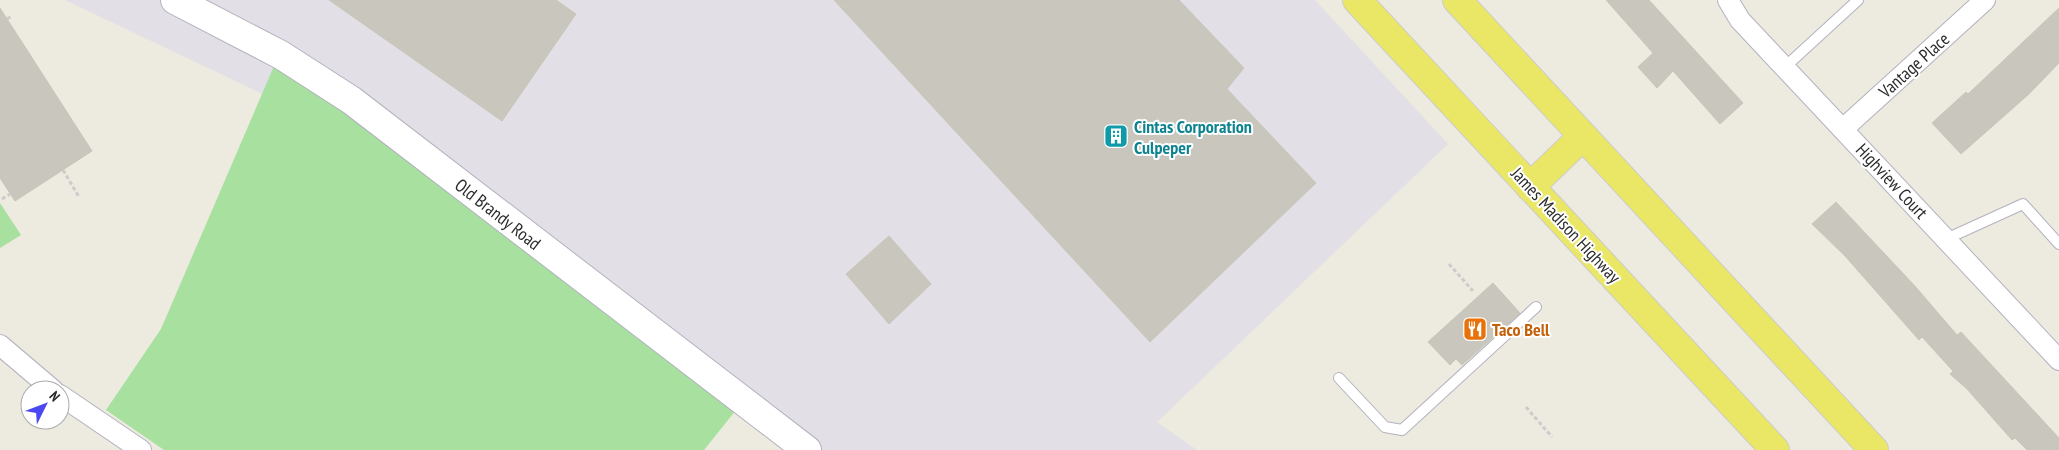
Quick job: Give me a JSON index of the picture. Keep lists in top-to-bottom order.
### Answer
{
  "streets": {
    "main road": ["James Madison Highway"],
    "street": ["Vantage Place", "Highview Court", "Old Brandy Road"]
  },
  "crossings": [
    ["Vantage Place", "Highview Court"]
  ],
  "places": {
    "building": ["Cintas Corporation Culpeper"],
    "restaurant": ["Taco Bell"]
  },
  "north": "top right"
}
